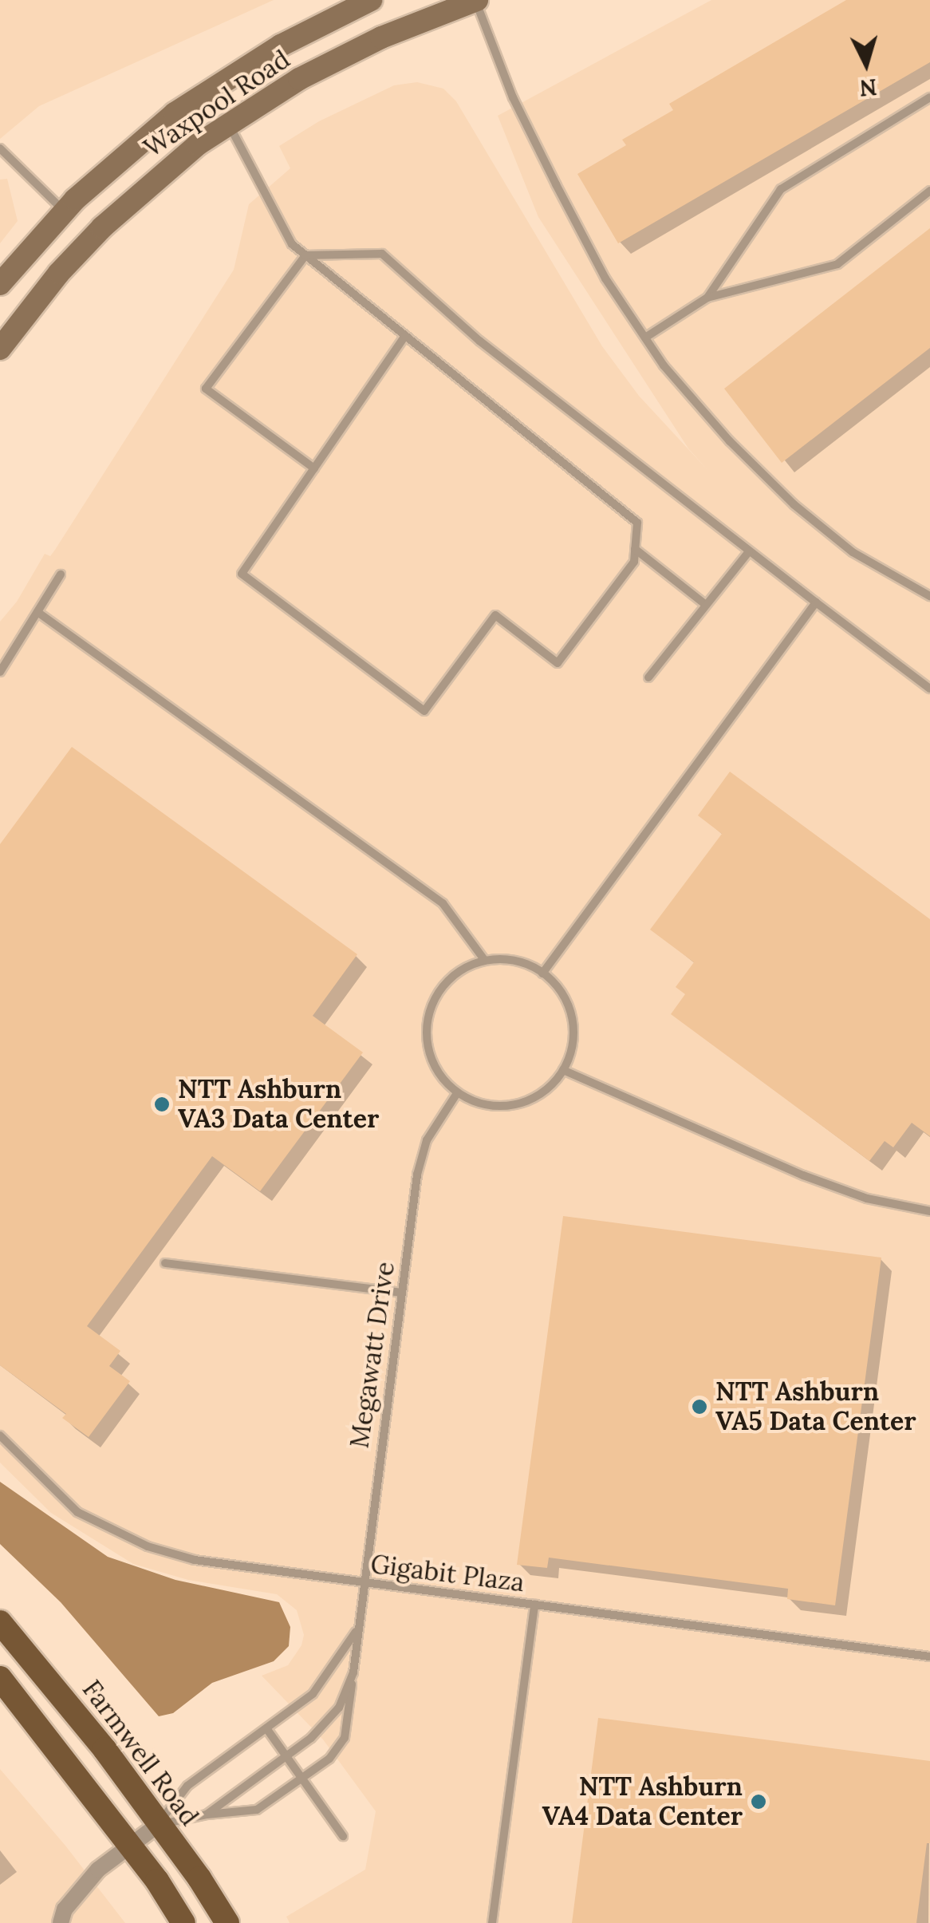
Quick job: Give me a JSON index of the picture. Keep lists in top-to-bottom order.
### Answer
{
  "streets": {
    "main road": ["Waxpool Road", "Farmwell Road"],
    "lane": ["Megawatt Drive", "Gigabit Plaza"]
  },
  "crossings": [
    ["Megawatt Drive", "Gigabit Plaza"],
    ["Megawatt Drive", "Farmwell Road"]
  ],
  "places": ["NTT Ashburn VA3 Data Center", "NTT Ashburn VA5 Data Center", "NTT Ashburn VA4 Data Center"],
  "north": "bottom"
}
